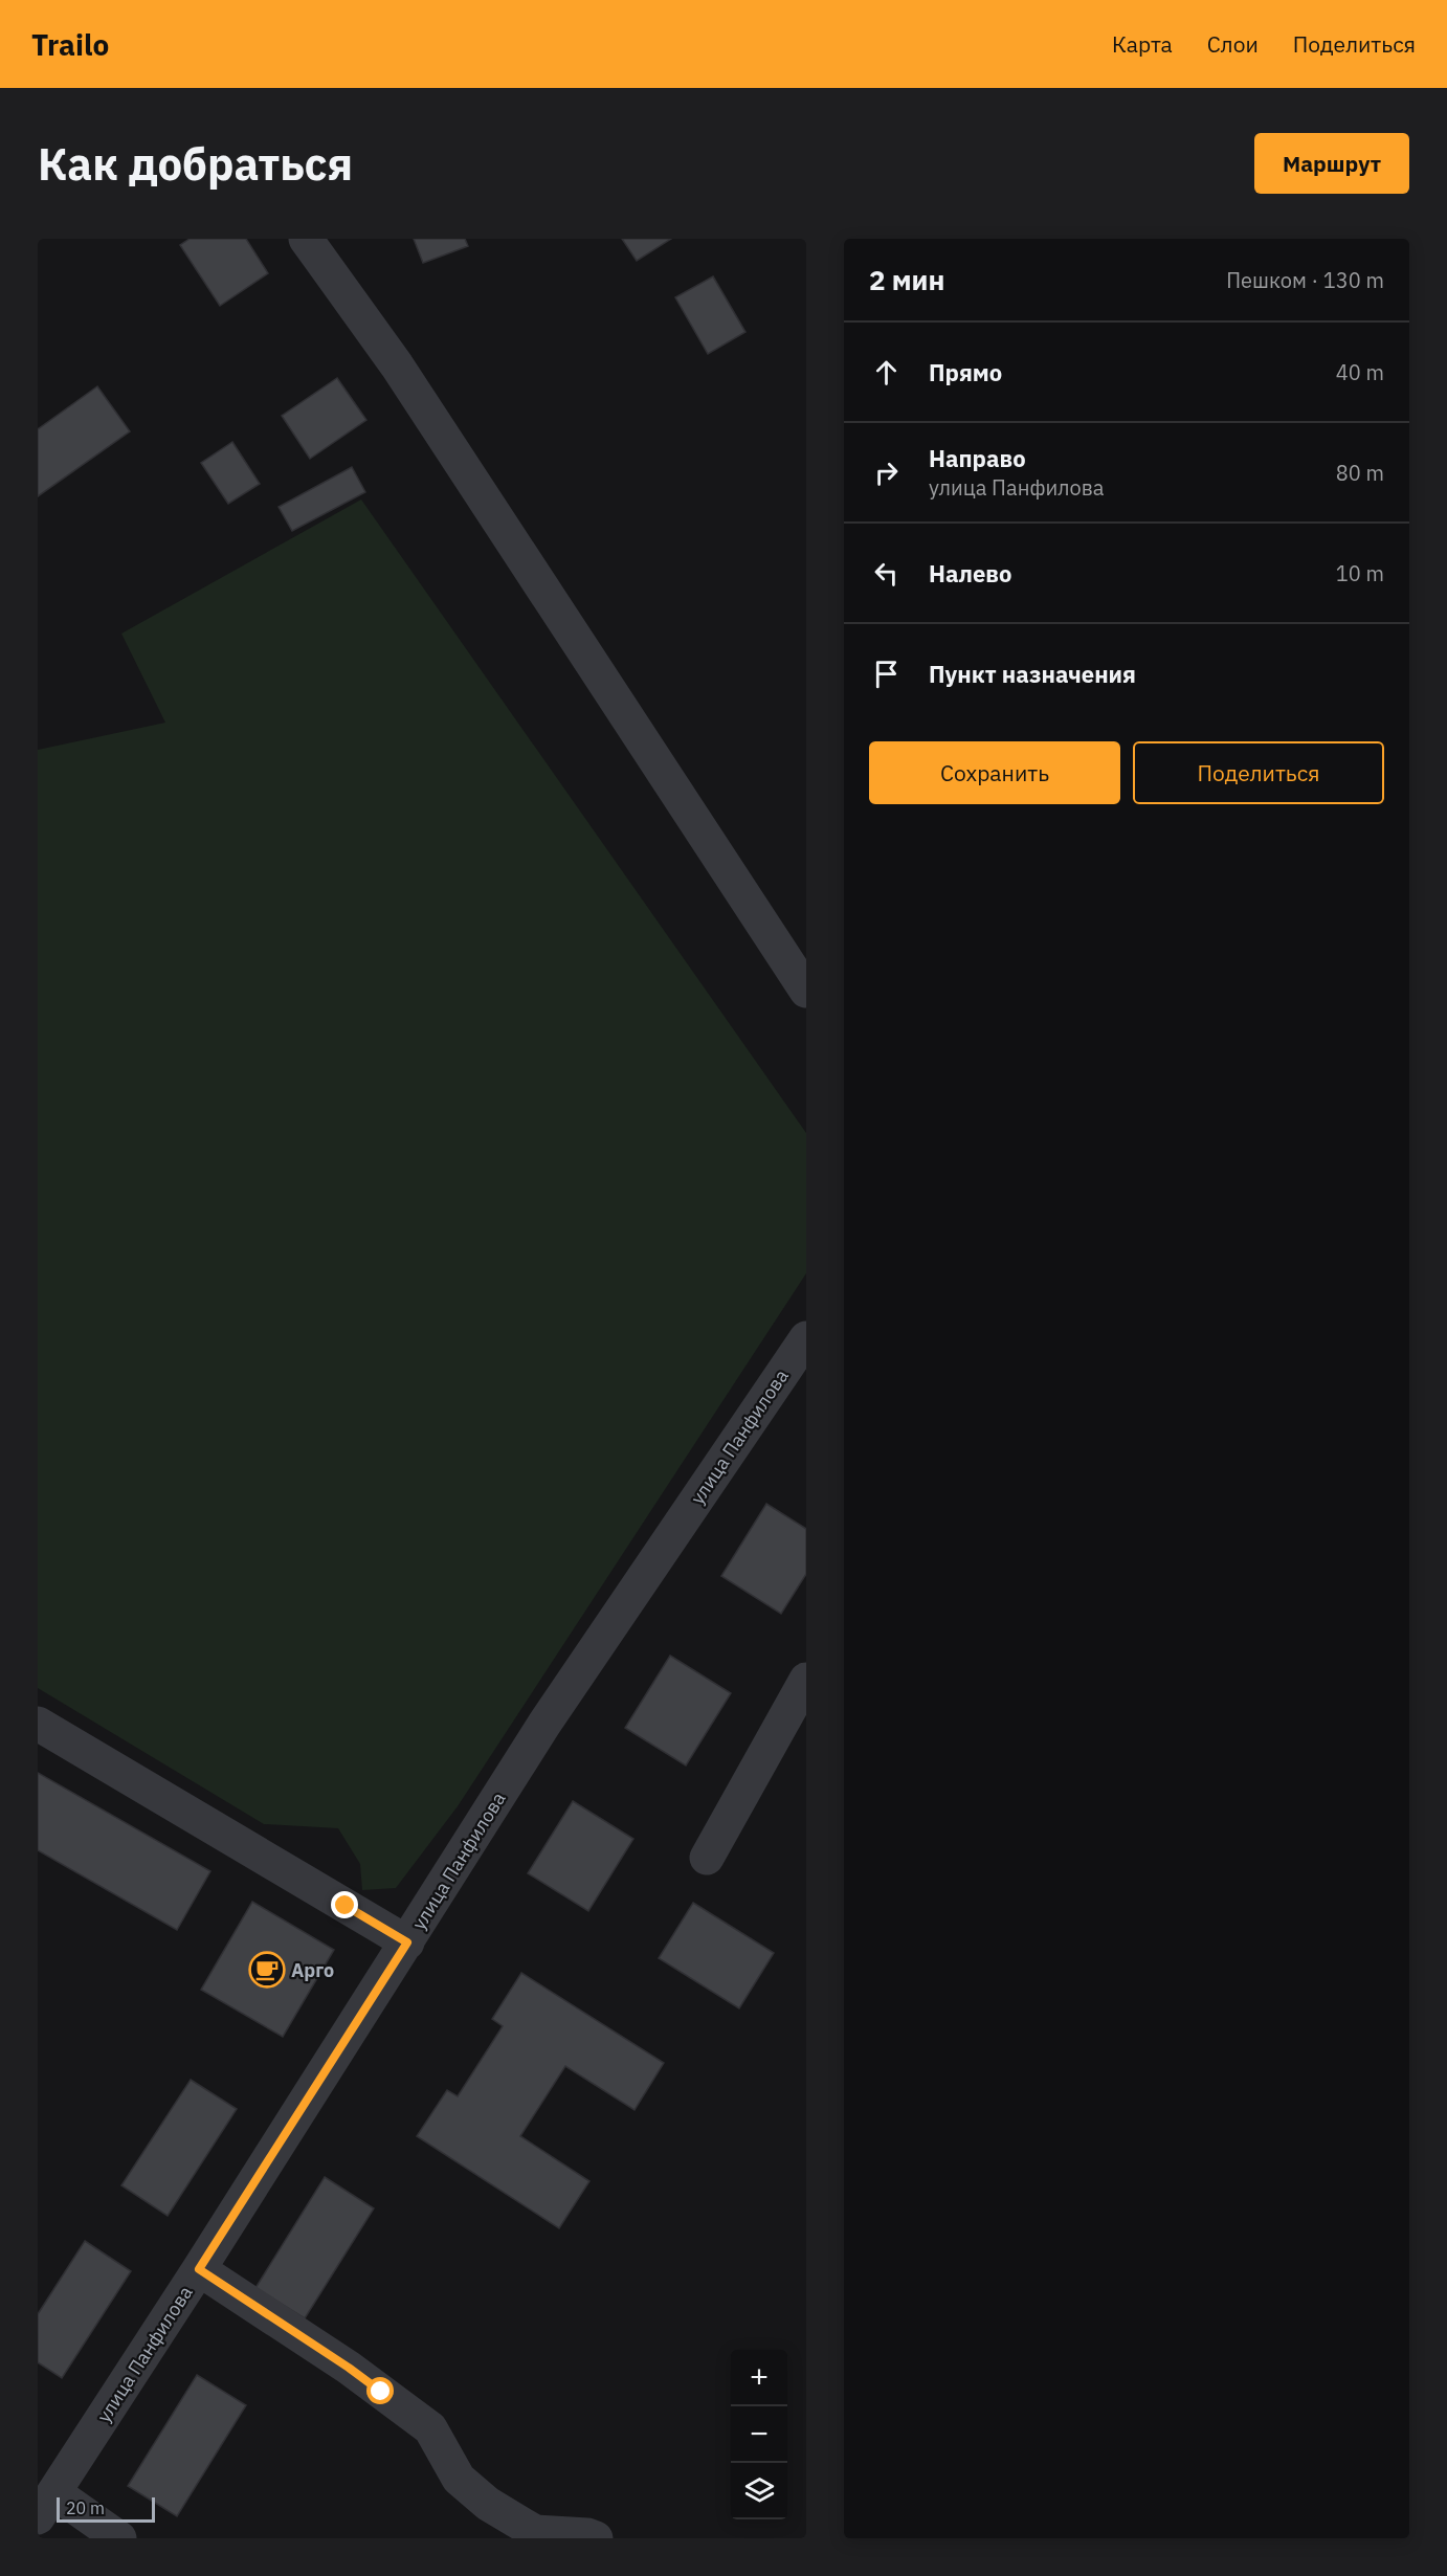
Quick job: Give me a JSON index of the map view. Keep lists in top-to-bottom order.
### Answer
{
  "streets": {
    "street": ["улица Панфилова"]
  },
  "places": {
    "cafe": ["Арго"]
  },
  "scale_bar": "20 m",
  "page": {
    "header": "Trailo",
    "nav": ["Карта", "Слои", "Поделиться"],
    "buttons": [
      "Маршрут",
      ["Сохранить", "Поделиться"]
    ],
    "title": "Как добраться",
    "heading": ["2 мин", "Пешком · 130 m"],
    "list": [
      ["Прямо", "40 m"],
      ["Направо", "улица Панфилова", "80 m"],
      ["Налево", "10 m"],
      "Пункт назначения"
    ],
    "map_buttons": ["+", "−"],
    "scale": "20 m"
  }
}
